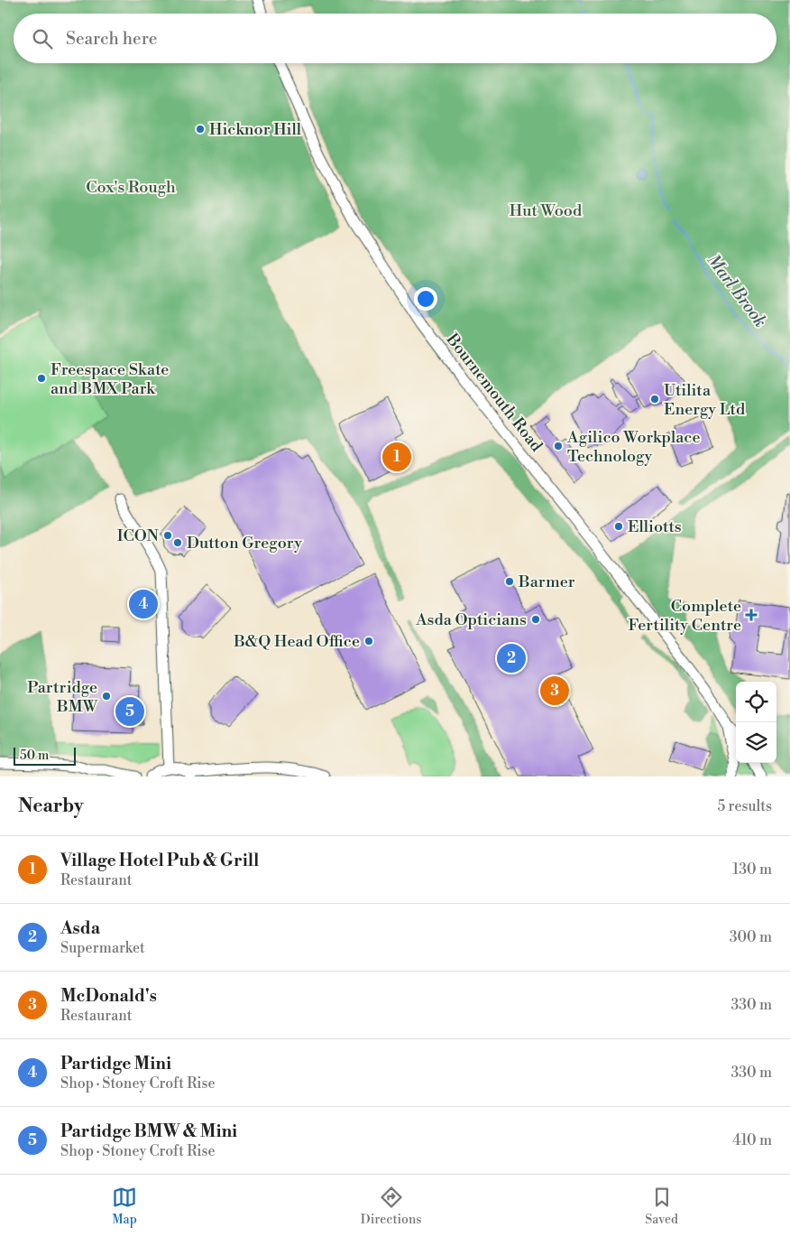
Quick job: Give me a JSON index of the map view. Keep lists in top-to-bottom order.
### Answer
{
  "streets": {
    "street": ["Bournemouth Road"]
  },
  "water": ["Marl Brook"],
  "parks": ["Cox's Rough", "Hut Wood"],
  "places": {
    "other": [
      "Hicknor Hill",
      "Freespace Skate and BMX Park",
      "Utilita Energy Ltd",
      "Agilico Workplace Technology",
      "Elliotts",
      "ICON",
      "Dutton Gregory",
      "Barmer",
      "Asda Opticians",
      "B&Q Head Office",
      "Partridge BMW"
    ],
    "health": ["Complete Fertility Centre"]
  },
  "scale_bar": "50 m",
  "page": {
    "search": "Search here",
    "pins": [
      "1",
      "4",
      "2",
      "3",
      "5"
    ],
    "scale": "50 m",
    "heading": ["Nearby", "5 results"],
    "list": [
      {
        "mark": "1",
        "name": "Village Hotel Pub & Grill",
        "note": "Restaurant",
        "value": "130 m"
      },
      {
        "mark": "2",
        "name": "Asda",
        "note": "Supermarket",
        "value": "300 m"
      },
      {
        "mark": "3",
        "name": "McDonald's",
        "note": "Restaurant",
        "value": "330 m"
      },
      {
        "mark": "4",
        "name": "Partidge Mini",
        "note": "Shop · Stoney Croft Rise",
        "value": "330 m"
      },
      {
        "mark": "5",
        "name": "Partidge BMW & Mini",
        "note": "Shop · Stoney Croft Rise",
        "value": "410 m"
      }
    ],
    "nav": ["Map", "Directions", "Saved"]
  }
}
